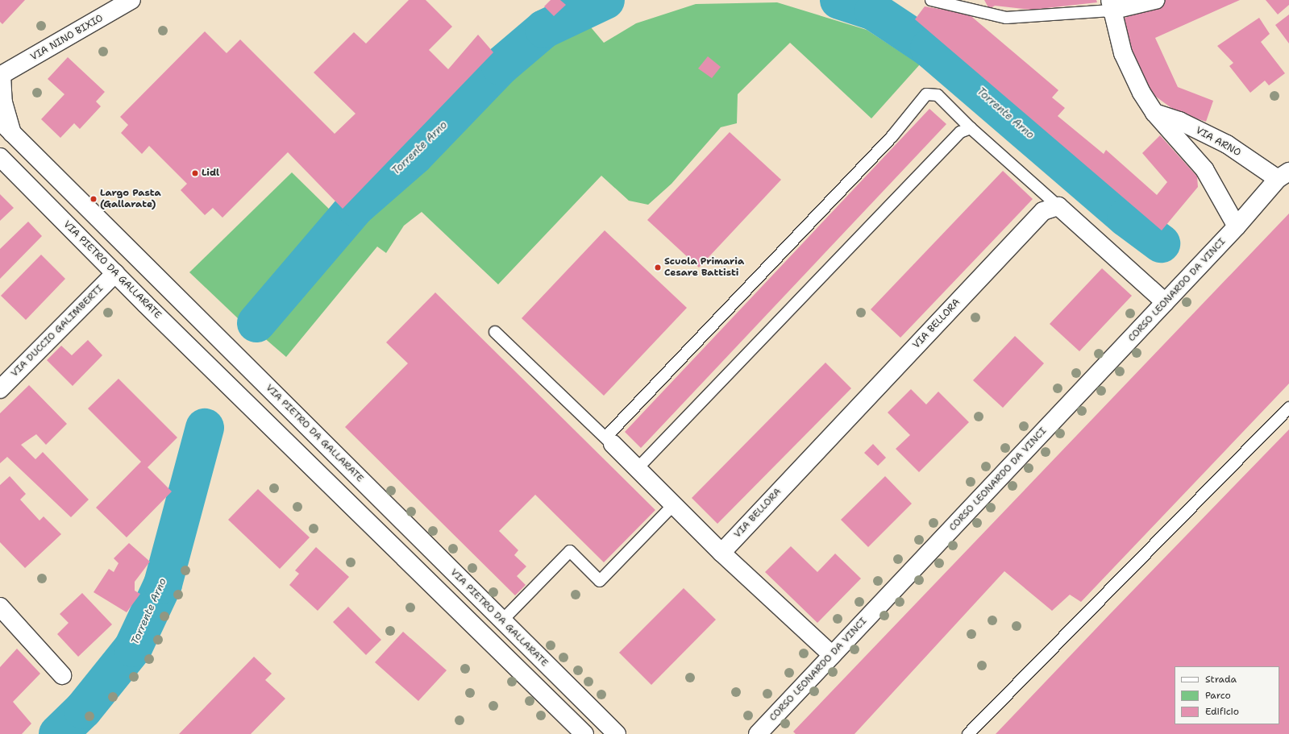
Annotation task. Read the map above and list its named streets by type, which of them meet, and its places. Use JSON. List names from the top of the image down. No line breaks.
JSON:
{"streets":{"street":["VIA NINO BIXIO","VIA ARNO","VIA PIETRO DA GALLARATE","CORSO LEONARDO DA VINCI","VIA BELLORA","VIA DUCCIO GALIMBERTI"]},"crossings":[["VIA NINO BIXIO","VIA PIETRO DA GALLARATE"],["VIA ARNO","CORSO LEONARDO DA VINCI"],["VIA PIETRO DA GALLARATE","VIA DUCCIO GALIMBERTI"]],"water":["Torrente Arno"],"places":["Lidl","Largo Pasta (Gallarate)","Scuola Primaria Cesare Battisti"],"legend":["Strada","Parco","Edificio"]}
